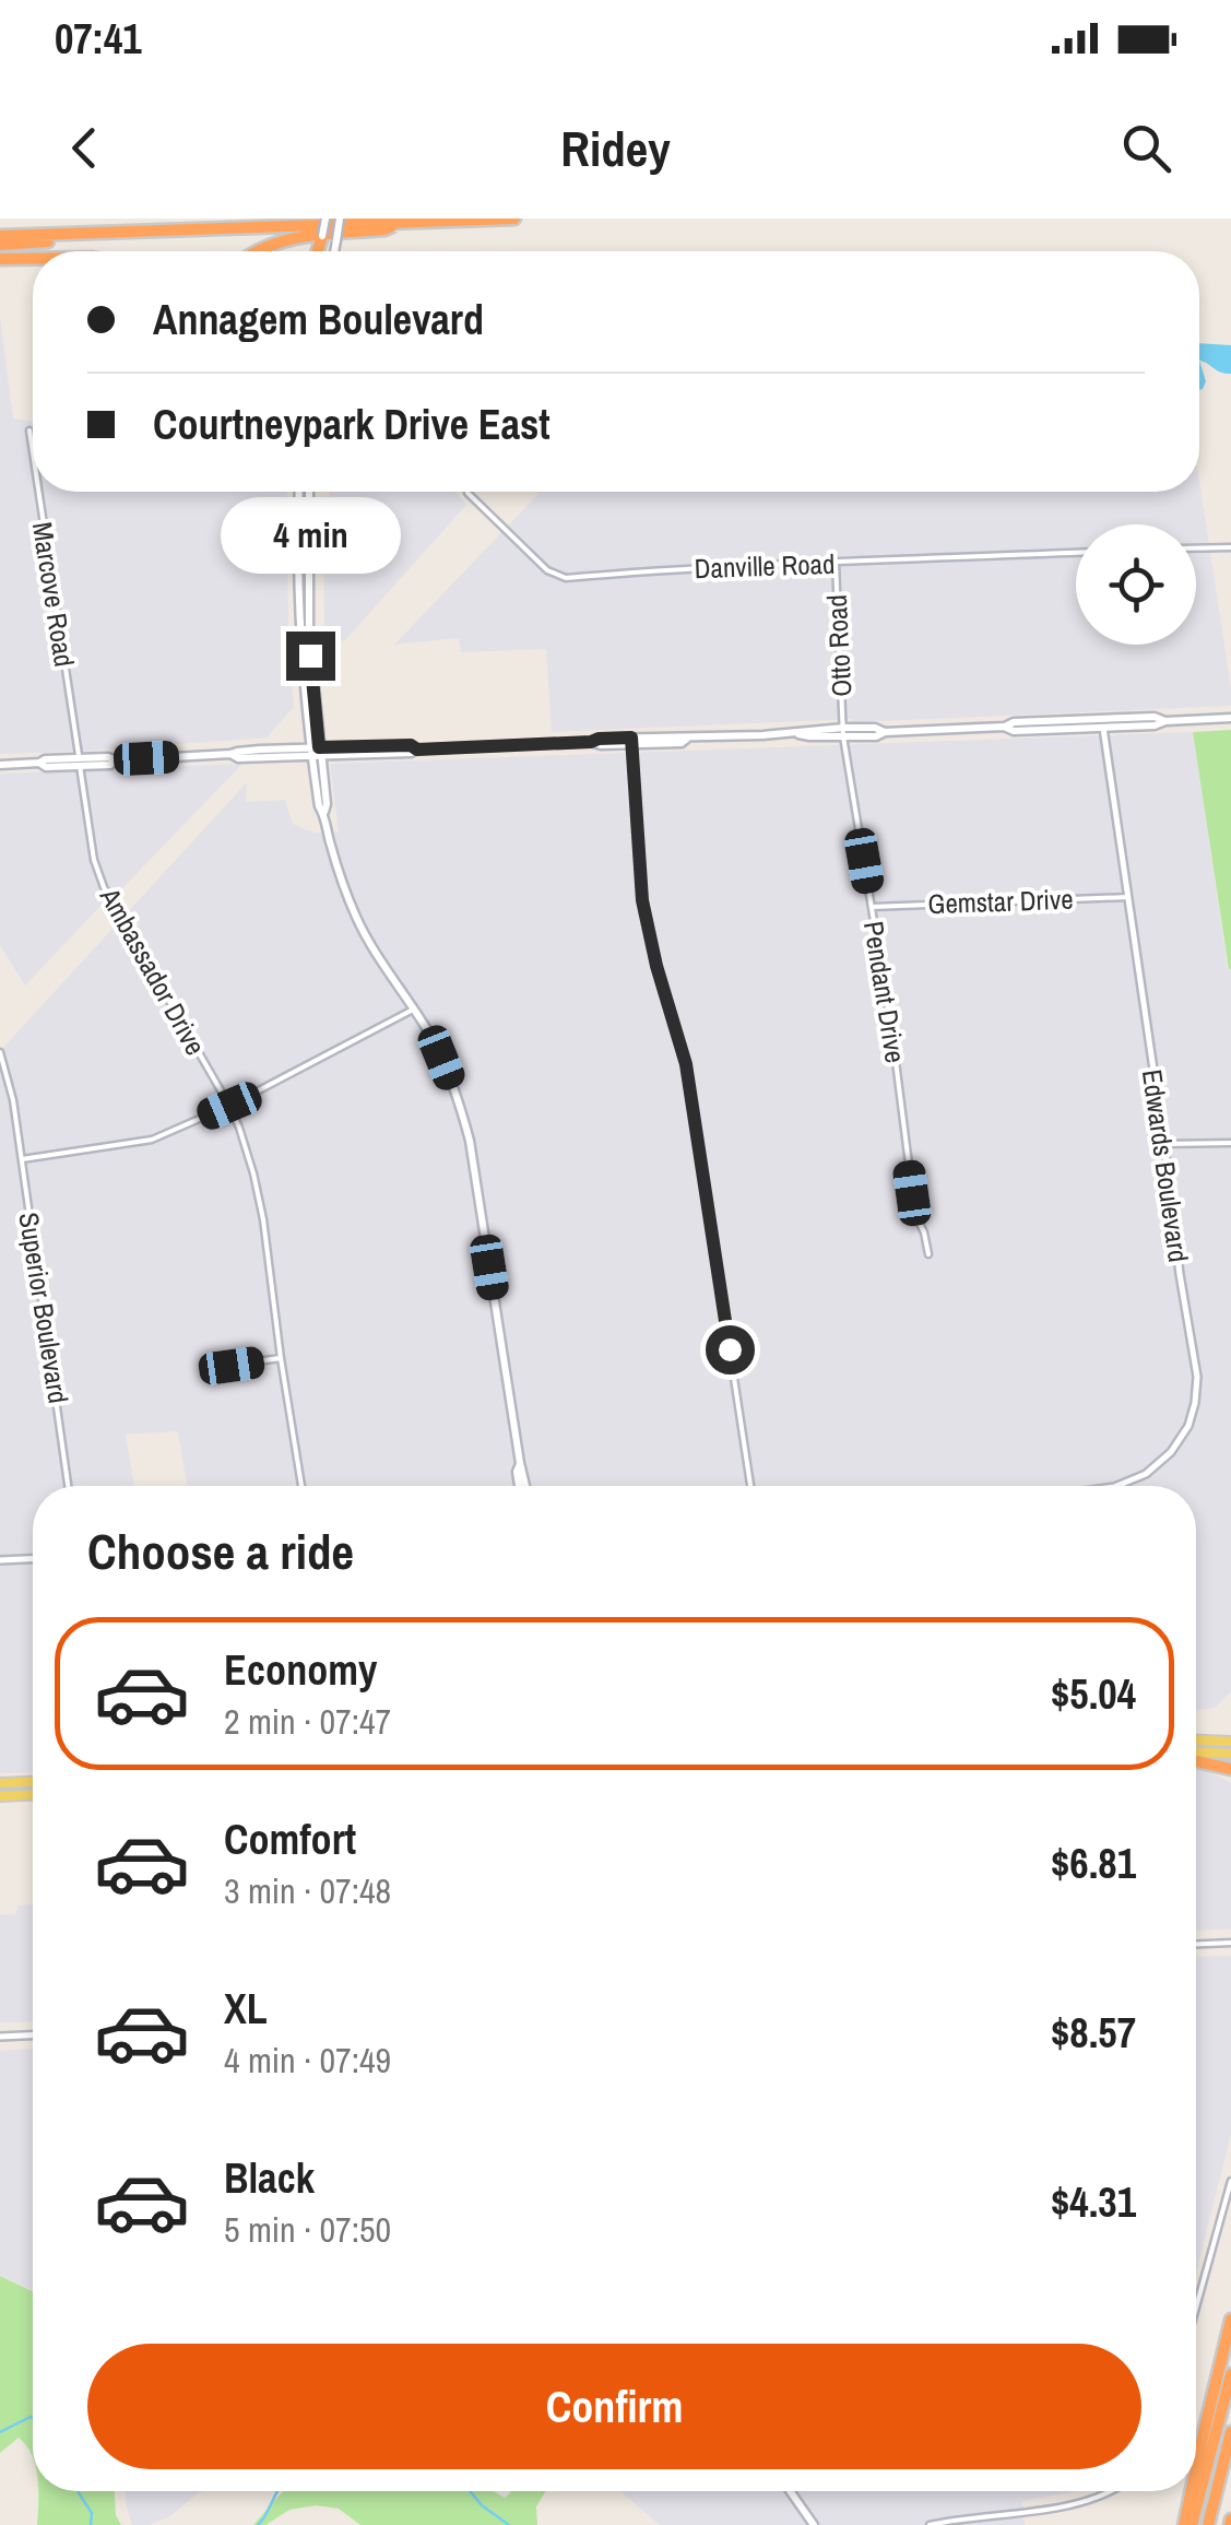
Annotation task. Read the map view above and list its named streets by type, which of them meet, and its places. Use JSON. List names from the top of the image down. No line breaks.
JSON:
{"streets":{"street":["Danville Road","Marcove Road","Otto Road","Gemstar Drive","Ambassador Drive","Pendant Drive","Edwards Boulevard","Superior Boulevard"]},"crossings":[["Danville Road","Otto Road"],["Marcove Road","Ambassador Drive"],["Otto Road","Pendant Drive"],["Gemstar Drive","Pendant Drive"],["Gemstar Drive","Edwards Boulevard"]],"page":{"status":"07:41","header":"Ridey","banner":["Annagem Boulevard","Courtneypark Drive East"],"bubble":"4 min","heading":"Choose a ride","list":[{"name":"Economy","note":"2 min · 07:47","value":"$5.04"},{"name":"Comfort","note":"3 min · 07:48","value":"$6.81"},{"name":"XL","note":"4 min · 07:49","value":"$8.57"},{"name":"Black","note":"5 min · 07:50","value":"$4.31"}],"buttons":"Confirm"}}
